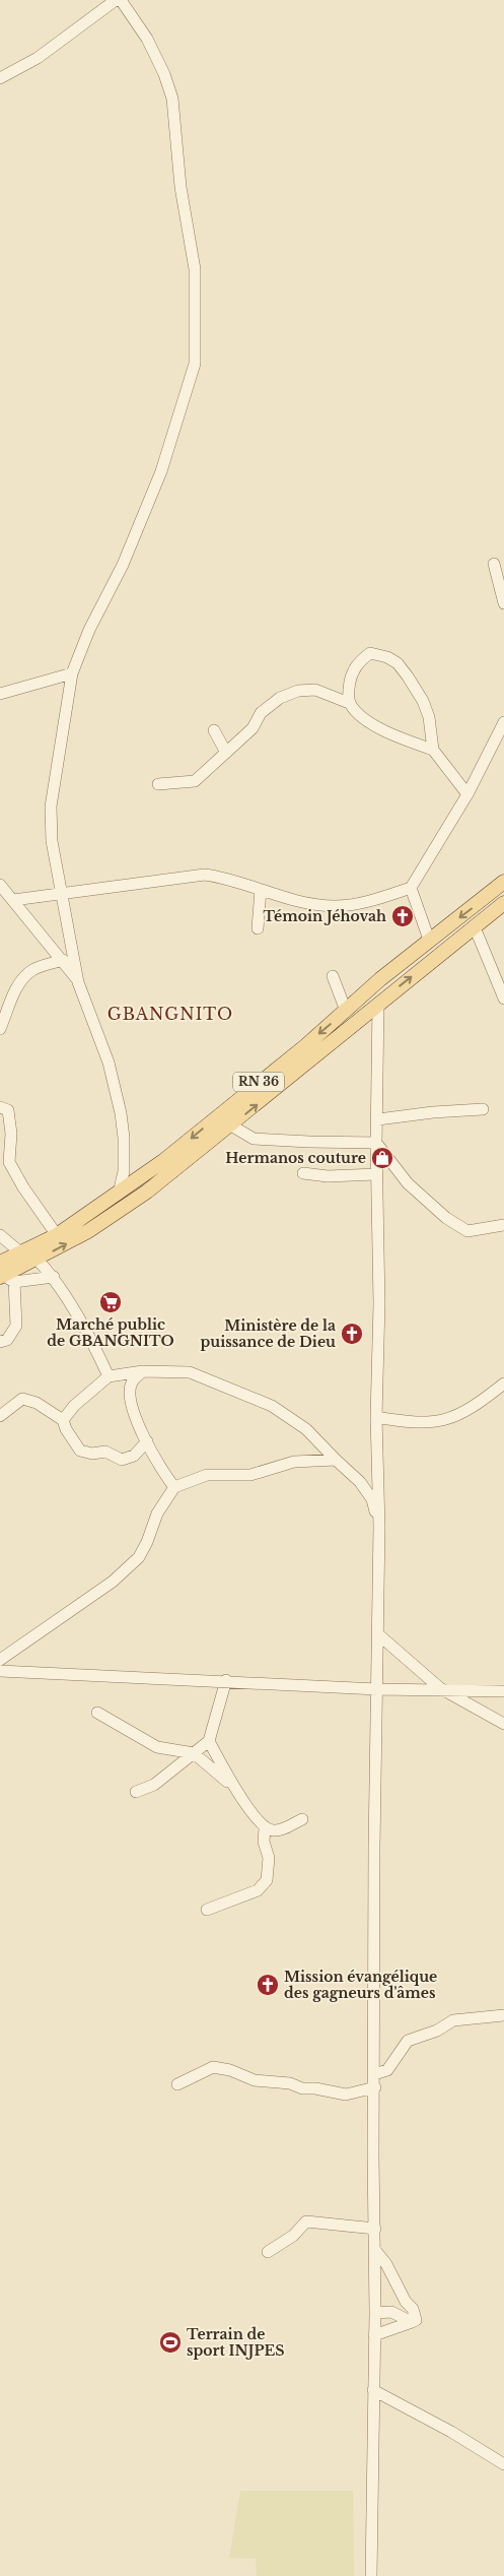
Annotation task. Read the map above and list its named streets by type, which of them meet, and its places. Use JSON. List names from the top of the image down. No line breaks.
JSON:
{"streets":{"main road":["RN 36"]},"districts":["GBANGNITO"],"places":{"church":["Témoin Jéhovah","Ministère de la puissance de Dieu","Mission évangélique des gagneurs d'âmes"],"shop":["Hermanos couture"],"supermarket":["Marché public de GBANGNITO"],"sports":["Terrain de sport INJPES"]}}
